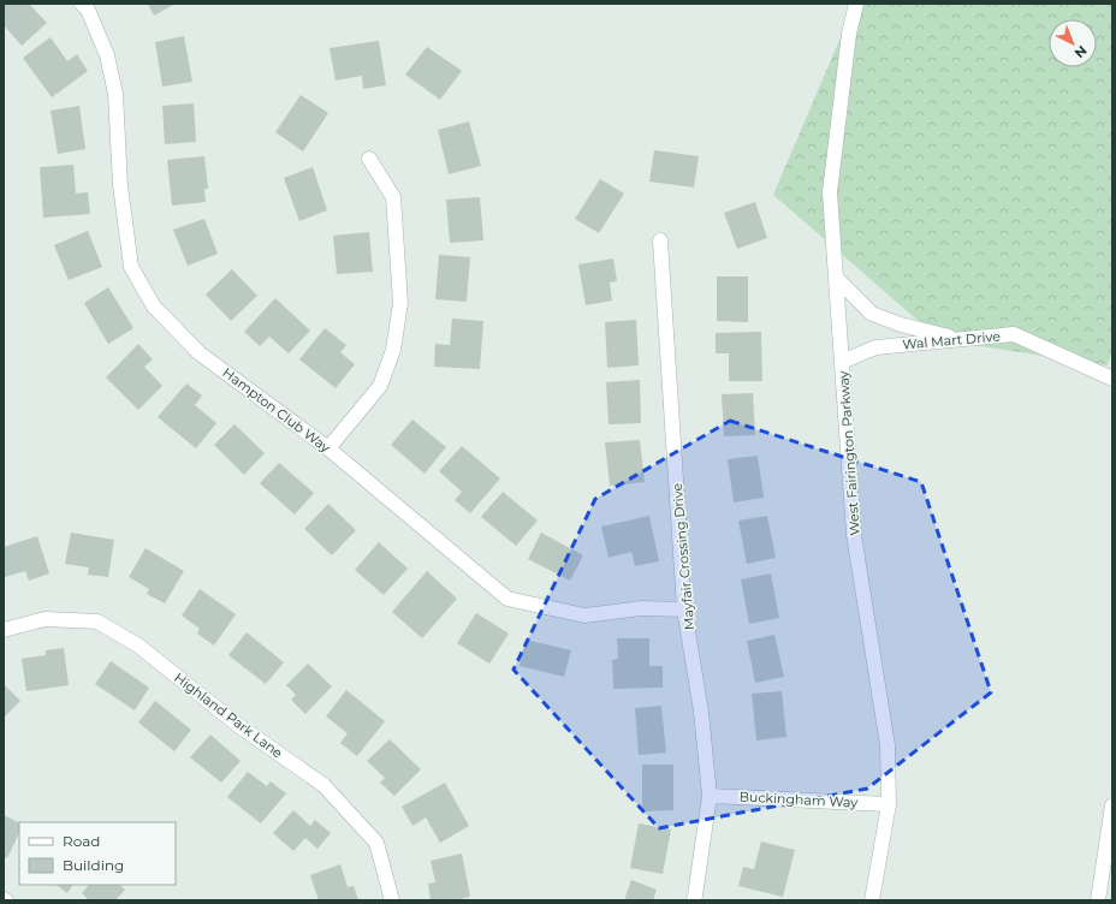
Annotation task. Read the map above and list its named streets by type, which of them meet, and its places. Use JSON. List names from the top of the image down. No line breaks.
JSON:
{"streets":{"street":["Wal Mart Drive","Hampton Club Way","West Fairington Parkway","Mayfair Crossing Drive","Highland Park Lane","Buckingham Way"]},"crossings":[["Wal Mart Drive","West Fairington Parkway"],["Hampton Club Way","Mayfair Crossing Drive"],["West Fairington Parkway","Buckingham Way"],["Mayfair Crossing Drive","Buckingham Way"]],"legend":["Road","Building"],"north":"bottom right"}
